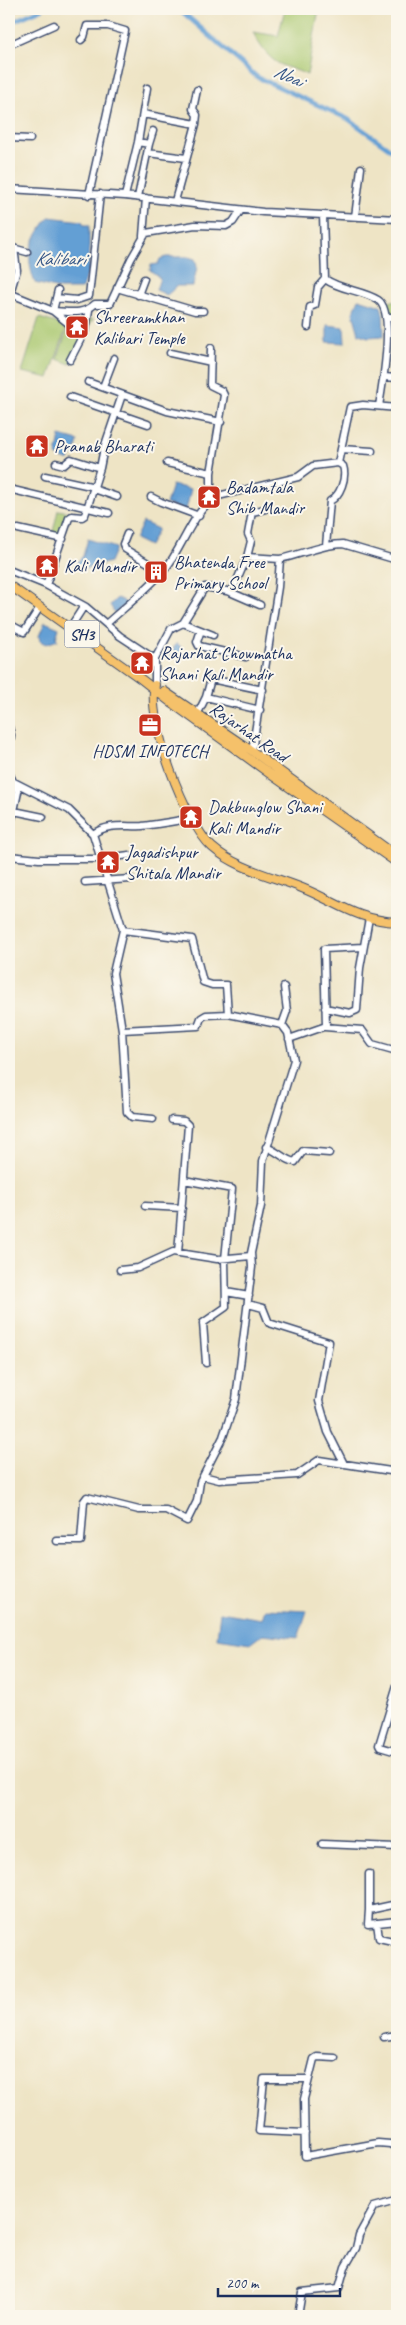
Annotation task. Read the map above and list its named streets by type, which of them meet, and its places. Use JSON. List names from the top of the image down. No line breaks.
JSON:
{"streets":{"main road":["SH3","Rajarhat Road"]},"water":["Noai","Kalibari"],"places":{"temple":["Shreeramkhan Kalibari Temple","Pranab Bharati","Badamtala Shib Mandir","Kali Mandir","Rajarhat Chowmatha Shani Kali Mandir","Dakbunglow Shani Kali Mandir","Jagadishpur Shitala Mandir"],"building":["Bhatenda Free Primary School"],"office":["HDSM INFOTECH"]},"scale_bar":"200 m"}
